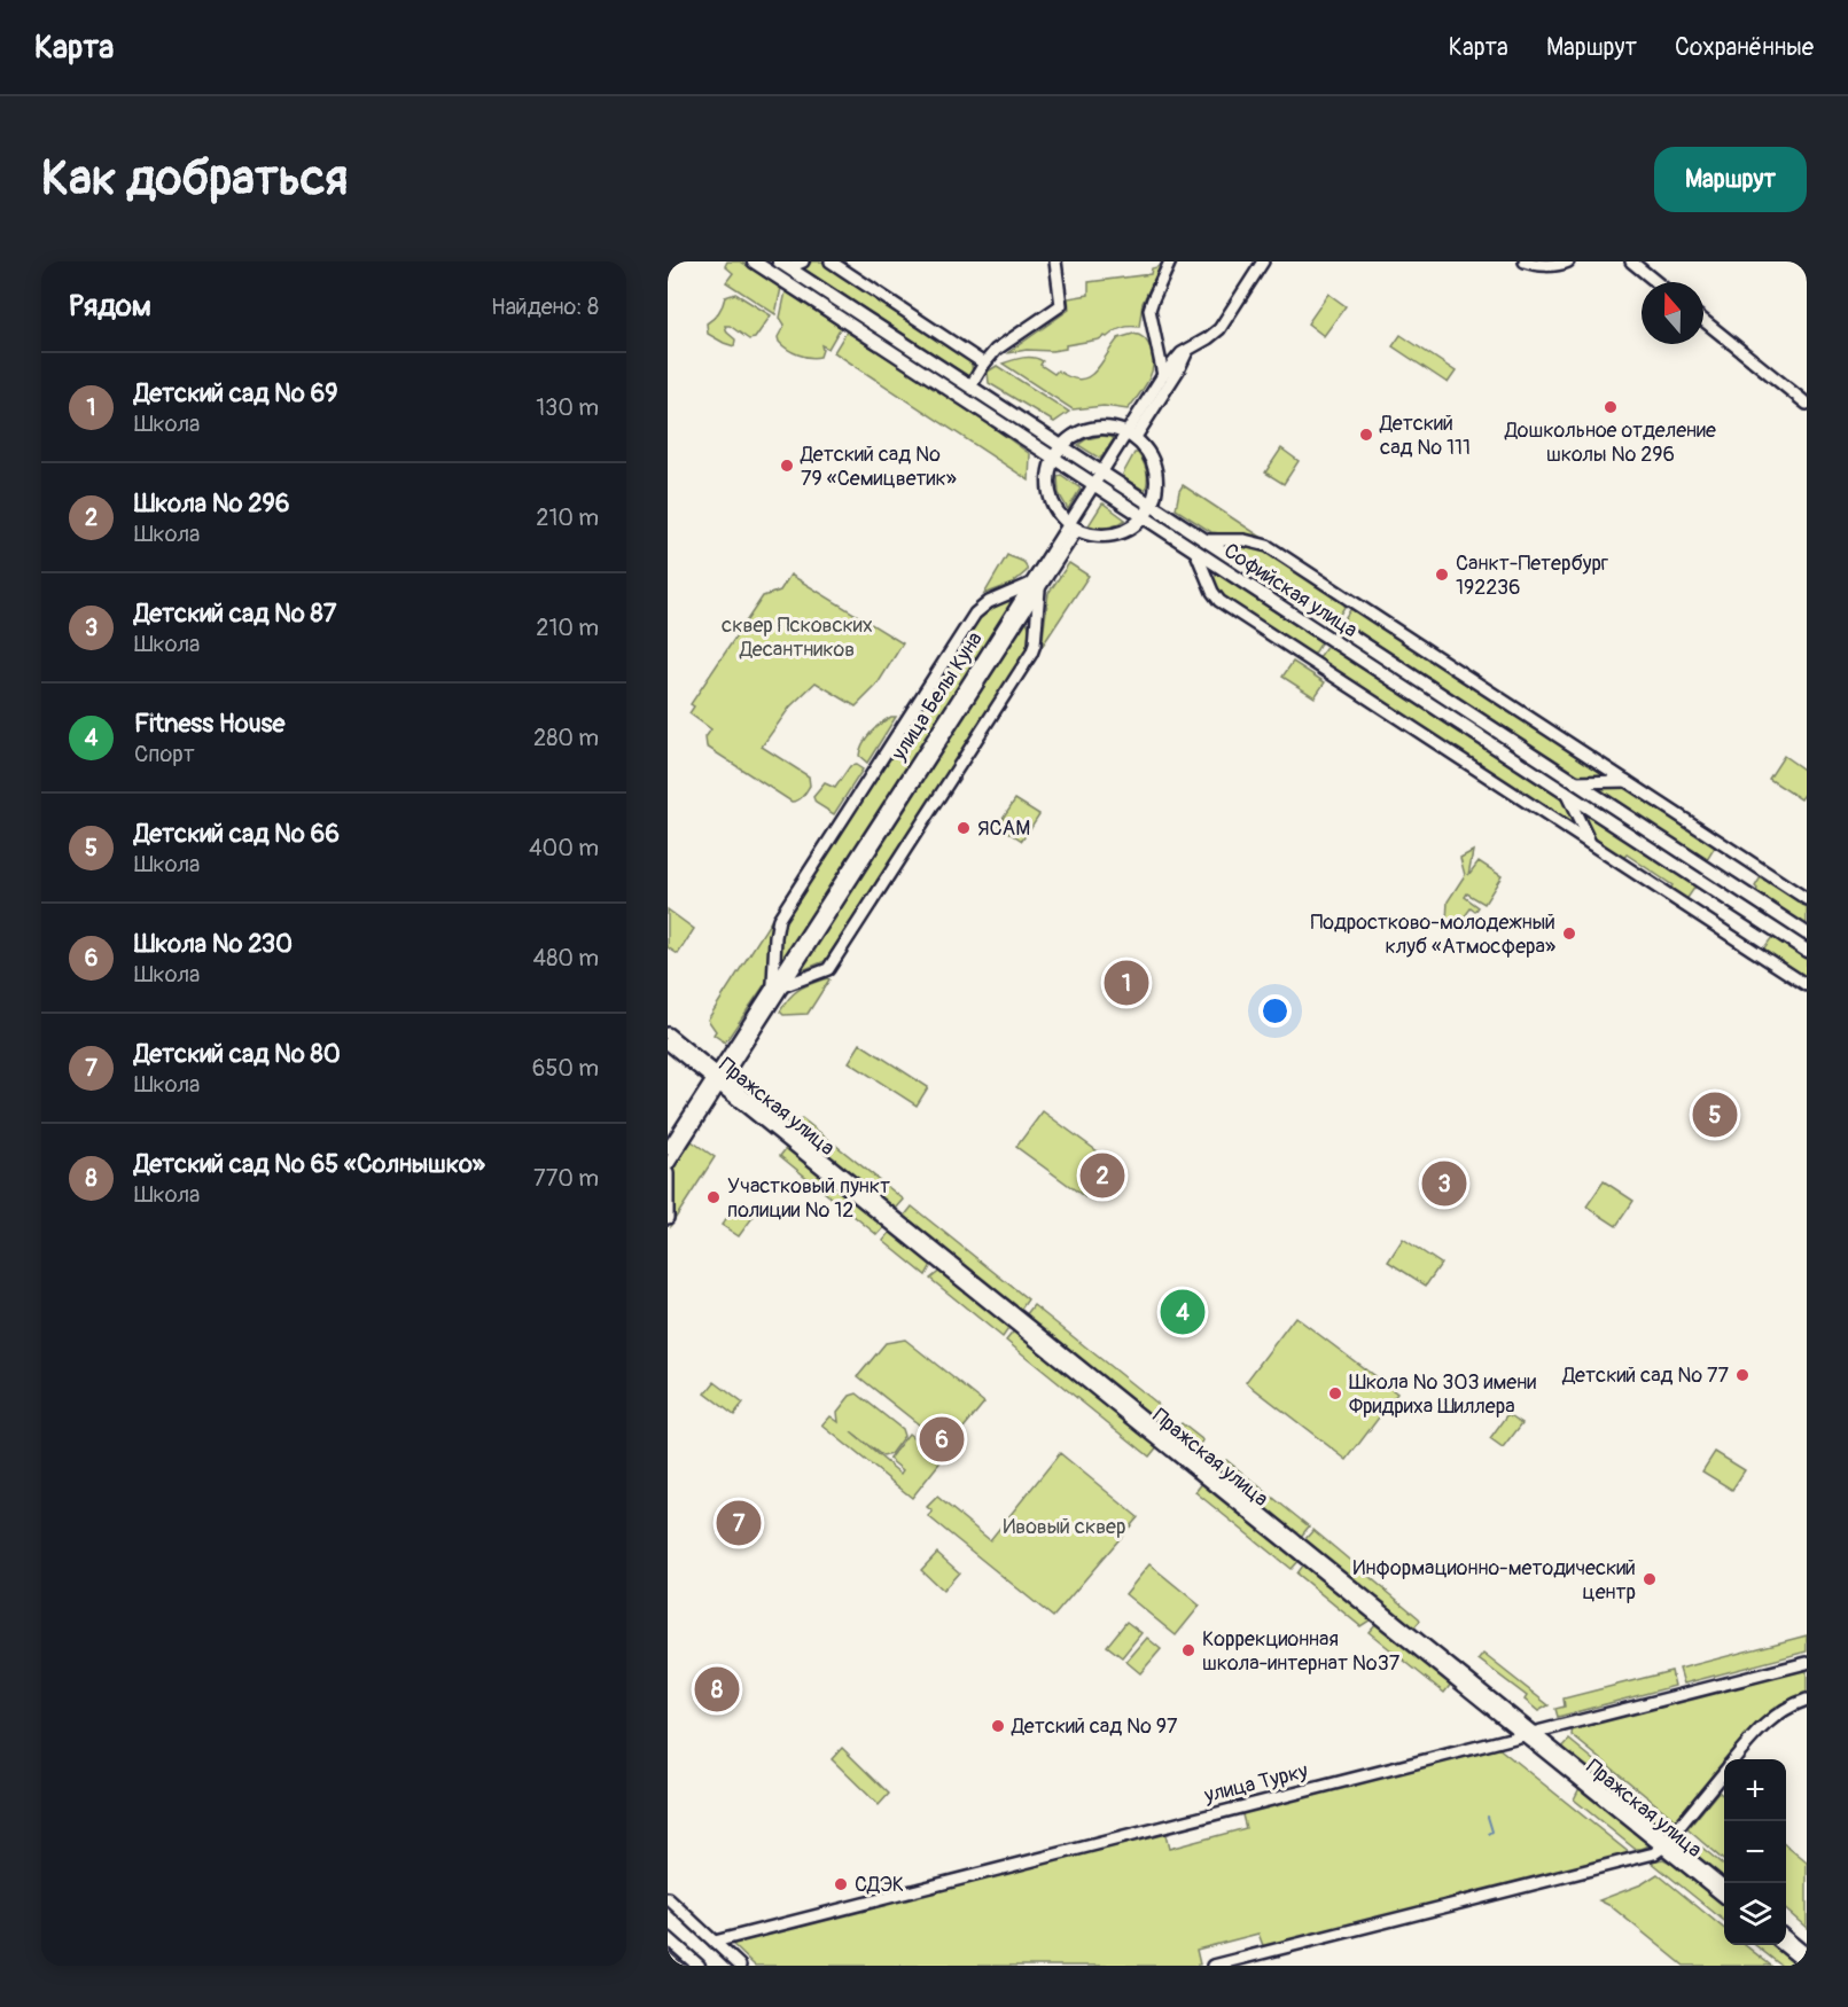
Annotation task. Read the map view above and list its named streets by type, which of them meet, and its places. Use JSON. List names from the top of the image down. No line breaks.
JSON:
{"streets":{"main road":["Софийская улица"],"street":["улица Белы Куна","Пражская улица","улица Турку"]},"crossings":[["Софийская улица","улица Белы Куна"],["улица Белы Куна","Пражская улица"],["Пражская улица","улица Турку"]],"parks":["сквер Псковских Десантников","Ивовый сквер"],"places":["Дошкольное отделение школы № 296","Детский сад № 111","Детский сад № 79 «Семицветик»","Санкт-Петербург 192236","ЯСАМ","Подростково-молодежный клуб «Атмосфера»","Участковый пункт полиции № 12","Детский сад № 77","Школа № 303 имени Фридриха Шиллера","Информационно-методический центр","Коррекционная школа-интернат №37","Детский сад № 97","СДЭК"],"north":"top","page":{"header":"Карта","nav":["Карта","Маршрут","Сохранённые"],"buttons":"Маршрут","title":"Как добраться","heading":["Рядом","Найдено: 8"],"list":[{"mark":"1","name":"Детский сад № 69","note":"Школа","value":"130 m"},{"mark":"2","name":"Школа № 296","note":"Школа","value":"210 m"},{"mark":"3","name":"Детский сад № 87","note":"Школа","value":"210 m"},{"mark":"4","name":"Fitness House","note":"Спорт","value":"280 m"},{"mark":"5","name":"Детский сад № 66","note":"Школа","value":"400 m"},{"mark":"6","name":"Школа № 230","note":"Школа","value":"480 m"},{"mark":"7","name":"Детский сад № 80","note":"Школа","value":"650 m"},{"mark":"8","name":"Детский сад № 65 «Солнышко»","note":"Школа","value":"770 m"}],"pins":["1","5","2","3","4","6","7","8"],"map_buttons":["+","−"]}}
